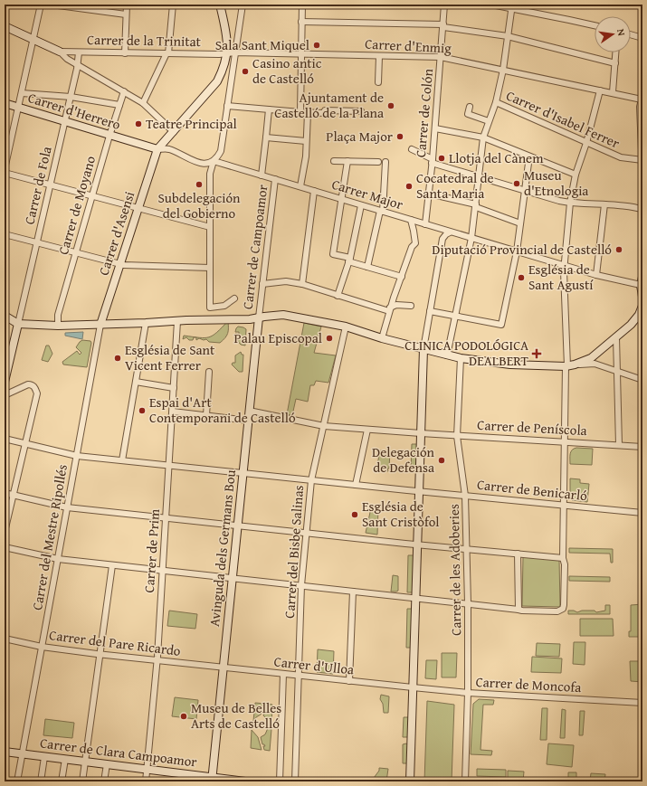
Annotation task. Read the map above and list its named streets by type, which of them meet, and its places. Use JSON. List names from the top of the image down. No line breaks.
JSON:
{"streets":{"street":["Carrer de la Trinitat","Carrer d'Enmig","Carrer d'Herrero","Carrer de Colón","Carrer d'Isabel Ferrer","Carrer de Fola","Carrer Major","Carrer de Moyano","Carrer d'Asensi","Carrer de Campoamor","Carrer de Peníscola","Carrer de Benicarló","Carrer del Mestre Ripollés","Avinguda dels Germans Bou","Carrer de Prim","Carrer del Bisbe Salinas","Carrer de les Adoberies","Carrer del Pare Ricardo","Carrer d'Ulloa","Carrer de Moncofa","Carrer de Clara Campoamor"]},"crossings":[["Carrer de la Trinitat","Carrer d'Enmig"],["Carrer de la Trinitat","Carrer de Fola"],["Carrer de la Trinitat","Carrer de Moyano"],["Carrer d'Enmig","Carrer de Colón"],["Carrer d'Herrero","Carrer de Fola"],["Carrer d'Herrero","Carrer de Moyano"],["Carrer d'Herrero","Carrer d'Asensi"],["Carrer de Colón","Carrer Major"],["Carrer Major","Carrer de Campoamor"],["Carrer d'Asensi","Carrer del Mestre Ripollés"],["Carrer de Campoamor","Avinguda dels Germans Bou"],["Carrer de Peníscola","Avinguda dels Germans Bou"],["Carrer de Peníscola","Carrer del Bisbe Salinas"],["Carrer de Peníscola","Carrer de les Adoberies"],["Carrer de Benicarló","Carrer del Mestre Ripollés"],["Carrer de Benicarló","Avinguda dels Germans Bou"],["Carrer de Benicarló","Carrer de Prim"],["Carrer de Benicarló","Carrer del Bisbe Salinas"],["Carrer de Benicarló","Carrer de les Adoberies"],["Carrer del Mestre Ripollés","Carrer del Pare Ricardo"],["Carrer del Mestre Ripollés","Carrer de Clara Campoamor"],["Avinguda dels Germans Bou","Carrer del Pare Ricardo"],["Avinguda dels Germans Bou","Carrer d'Ulloa"],["Avinguda dels Germans Bou","Carrer de Clara Campoamor"],["Carrer de Prim","Carrer del Pare Ricardo"],["Carrer de Prim","Carrer de Clara Campoamor"],["Carrer del Bisbe Salinas","Carrer d'Ulloa"],["Carrer de les Adoberies","Carrer de Moncofa"],["Carrer del Pare Ricardo","Carrer d'Ulloa"],["Carrer d'Ulloa","Carrer de Moncofa"]],"places":{"other":["Sala Sant Miquel","Casino antic de Castelló","Ajuntament de Castelló de la Plana","Teatre Principal","Plaça Major","Llotja del Cànem","Museu d'Etnologia","Subdelegación del Gobierno","Cocatedral de Santa Maria","Diputació Provincial de Castelló","Església de Sant Agustí","Palau Episcopal","Església de Sant Vicent Ferrer","Espai d'Art Contemporani de Castelló","Delegación de Defensa","Església de Sant Cristòfol","Museu de Belles Arts de Castelló"],"health":["CLINICA PODOLÓGICA DEALBERT"]},"north":"right"}
